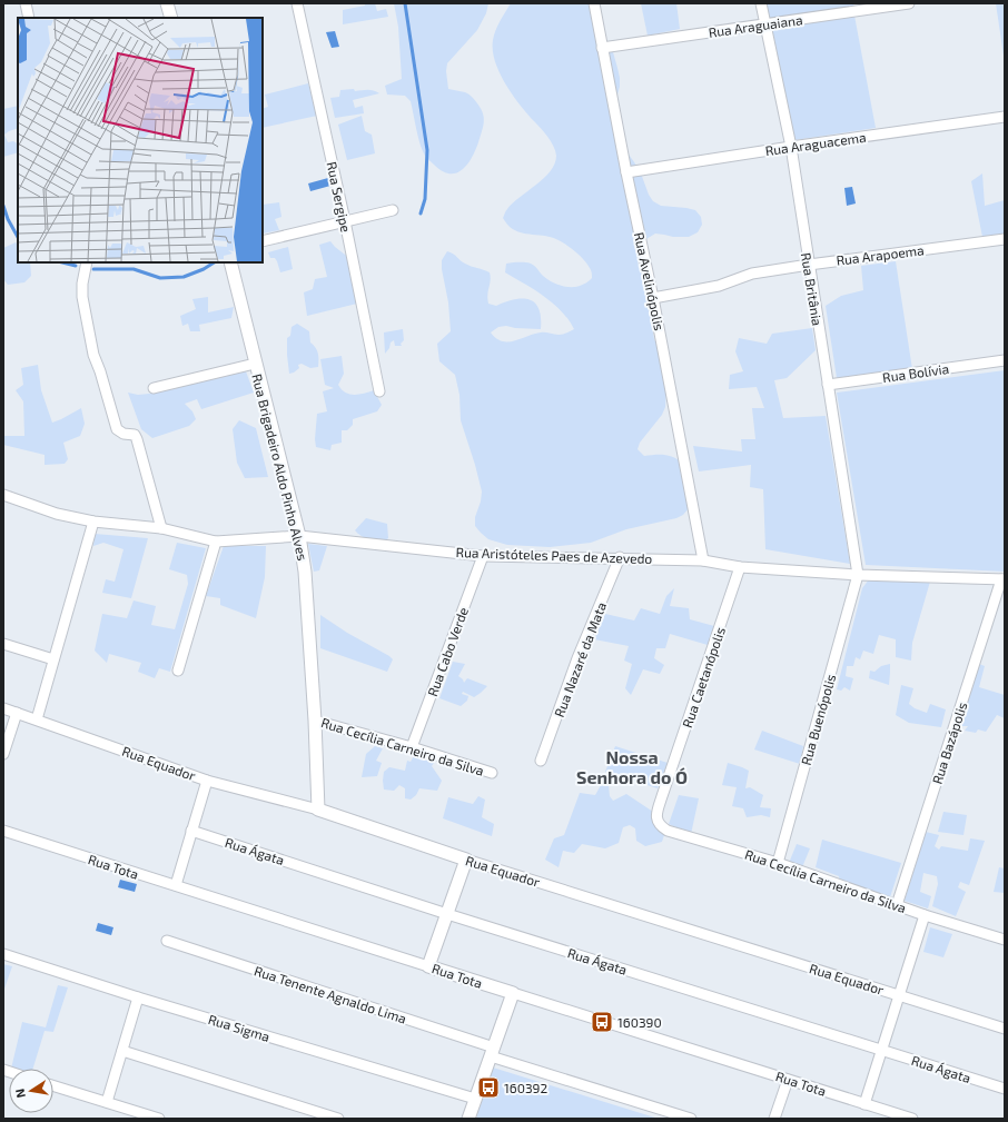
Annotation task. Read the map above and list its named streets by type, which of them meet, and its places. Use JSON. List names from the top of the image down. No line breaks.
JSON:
{"streets":{"street":["Rua Araguaiana","Rua Araguacema","Rua Sergipe","Rua Arapoema","Rua Avelinópolis","Rua Britânia","Rua Bolívia","Rua Brigadeiro Aldo Pinho Alves","Rua Aristóteles Paes de Azevedo","Rua Cabo Verde","Rua Nazaré da Mata","Rua Caetanópolis","Rua Buenópolis","Rua Bazápolis","Rua Cecília Carneiro da Silva","Rua Equador","Rua Ágata","Rua Tota","Rua Tenente Agnaldo Lima","Rua Sigma"]},"crossings":[["Rua Araguaiana","Rua Avelinópolis"],["Rua Araguaiana","Rua Britânia"],["Rua Araguacema","Rua Avelinópolis"],["Rua Araguacema","Rua Britânia"],["Rua Arapoema","Rua Avelinópolis"],["Rua Arapoema","Rua Britânia"],["Rua Avelinópolis","Rua Aristóteles Paes de Azevedo"],["Rua Britânia","Rua Bolívia"],["Rua Britânia","Rua Aristóteles Paes de Azevedo"],["Rua Britânia","Rua Buenópolis"],["Rua Brigadeiro Aldo Pinho Alves","Rua Aristóteles Paes de Azevedo"],["Rua Brigadeiro Aldo Pinho Alves","Rua Cecília Carneiro da Silva"],["Rua Brigadeiro Aldo Pinho Alves","Rua Equador"],["Rua Aristóteles Paes de Azevedo","Rua Cabo Verde"],["Rua Aristóteles Paes de Azevedo","Rua Nazaré da Mata"],["Rua Aristóteles Paes de Azevedo","Rua Caetanópolis"],["Rua Aristóteles Paes de Azevedo","Rua Buenópolis"],["Rua Aristóteles Paes de Azevedo","Rua Bazápolis"],["Rua Cabo Verde","Rua Cecília Carneiro da Silva"],["Rua Caetanópolis","Rua Cecília Carneiro da Silva"],["Rua Buenópolis","Rua Cecília Carneiro da Silva"],["Rua Bazápolis","Rua Cecília Carneiro da Silva"]],"districts":["Nossa Senhora do Ó"],"places":{"bus stop":["160390","160392"]},"north":"left"}
